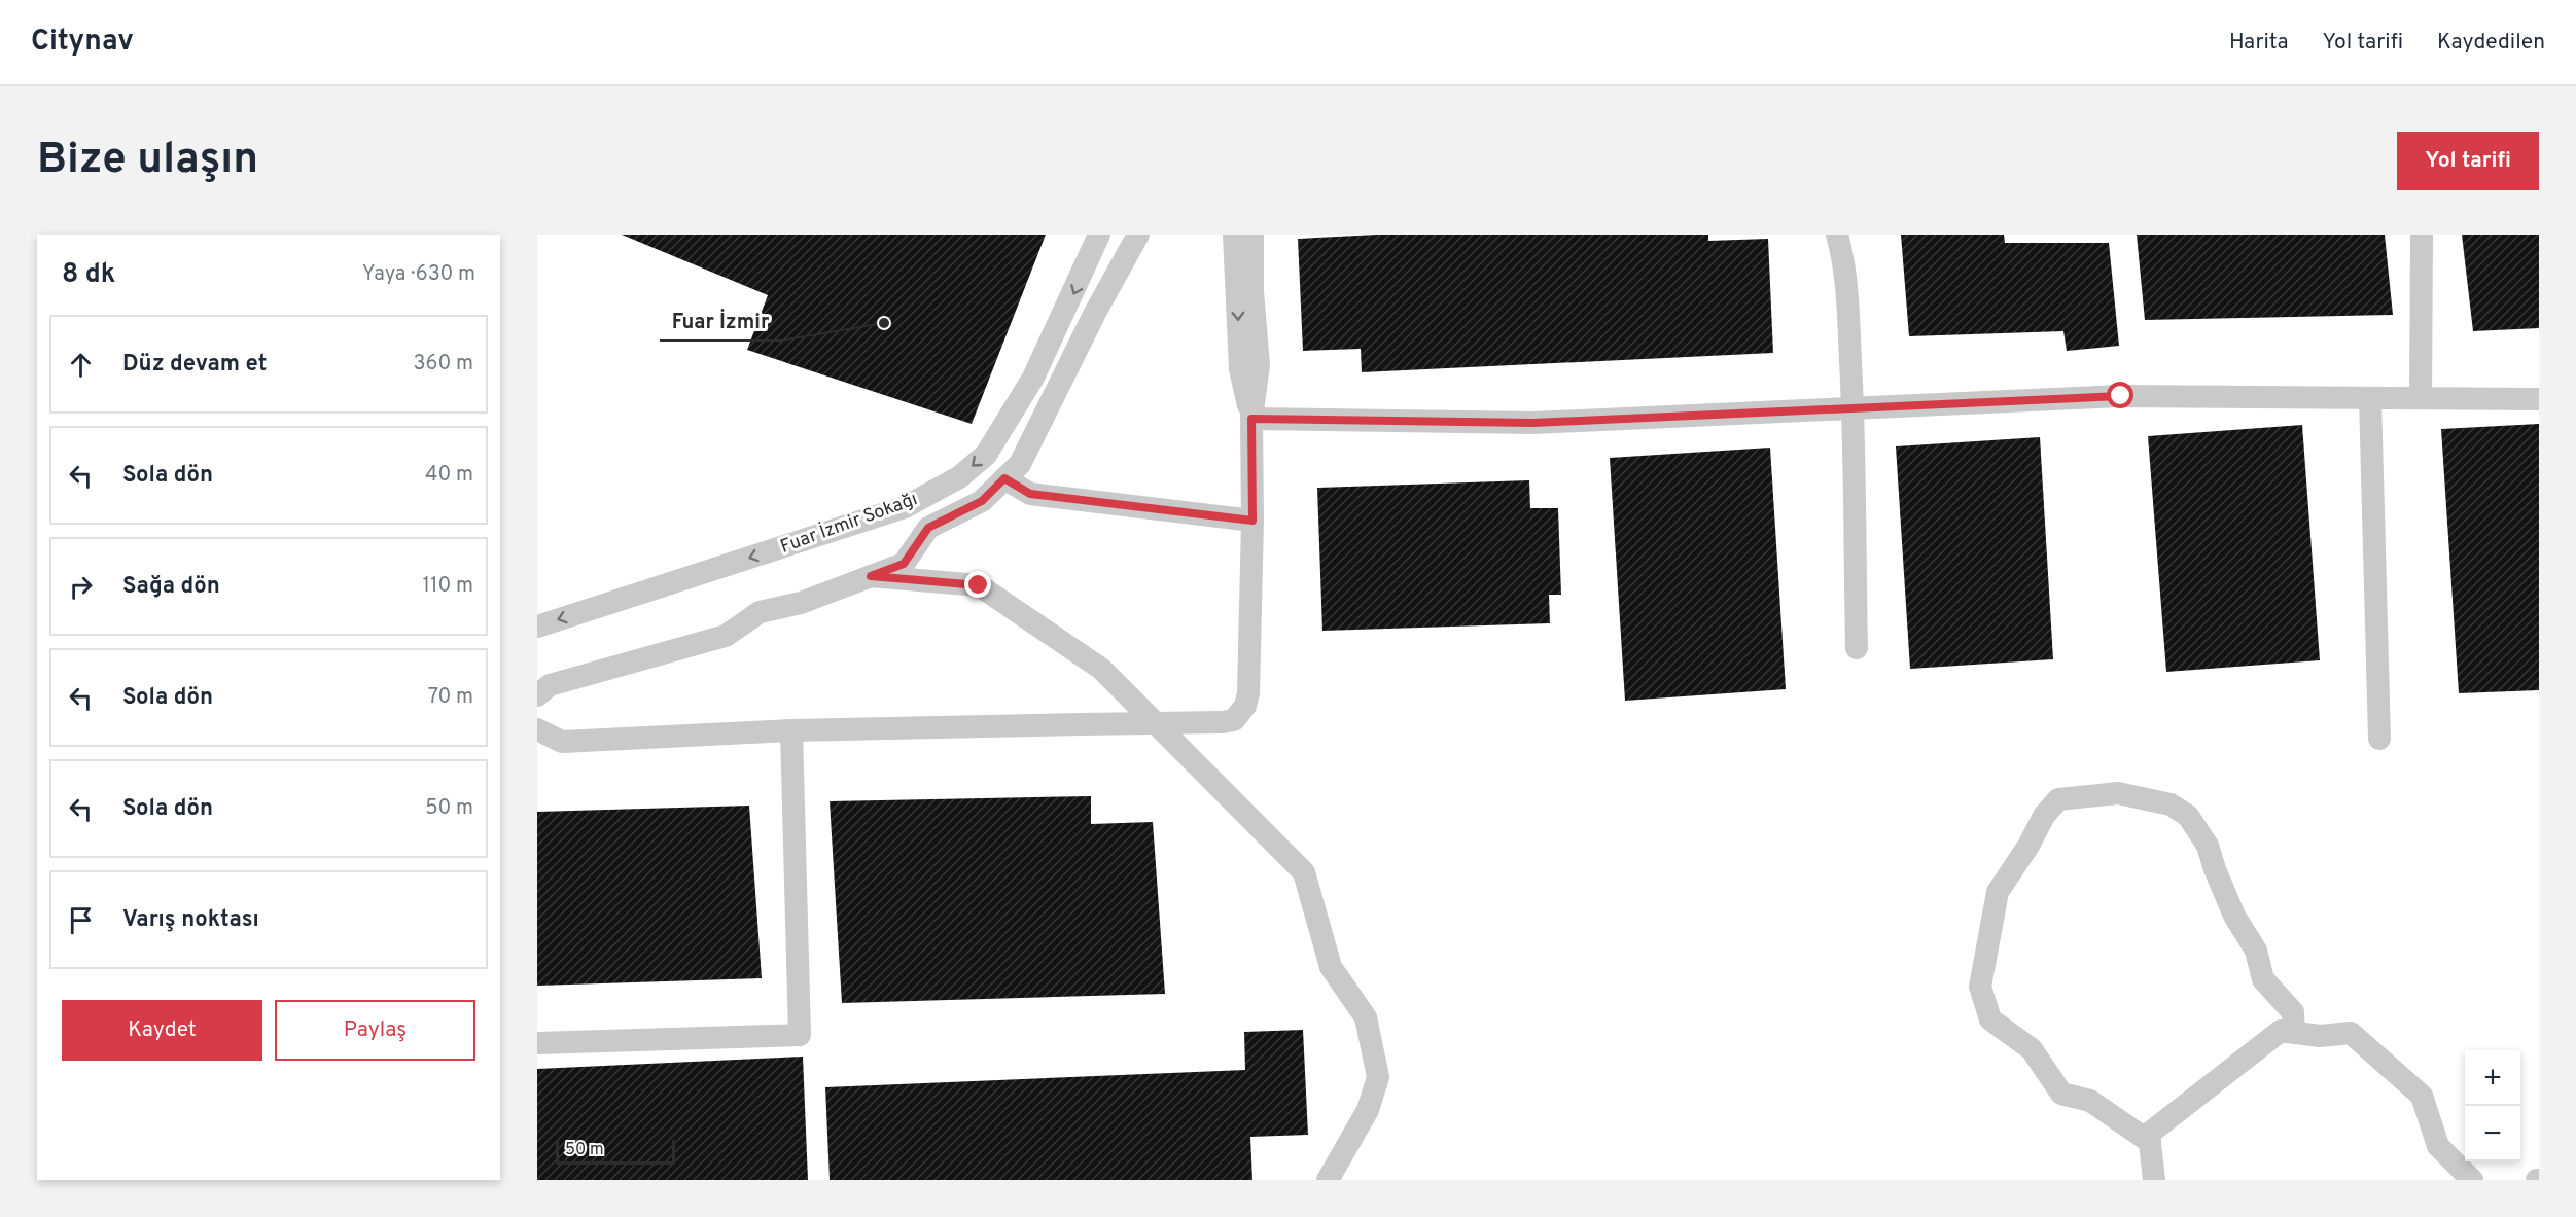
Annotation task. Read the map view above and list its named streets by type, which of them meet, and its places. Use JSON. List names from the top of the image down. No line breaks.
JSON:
{"streets":{"street":["Fuar İzmir Sokağı"]},"places":["Fuar İzmir"],"scale_bar":"50 m","page":{"header":"Citynav","nav":["Harita","Yol tarifi","Kaydedilen"],"buttons":["Yol tarifi",["Kaydet","Paylaş"]],"title":"Bize ulaşın","heading":["8 dk","Yaya · 630 m"],"list":[["Düz devam et","360 m"],["Sola dön","40 m"],["Sağa dön","110 m"],["Sola dön","70 m"],["Sola dön","50 m"],"Varış noktası"],"map_buttons":["+","−"],"scale":"50 m"}}
